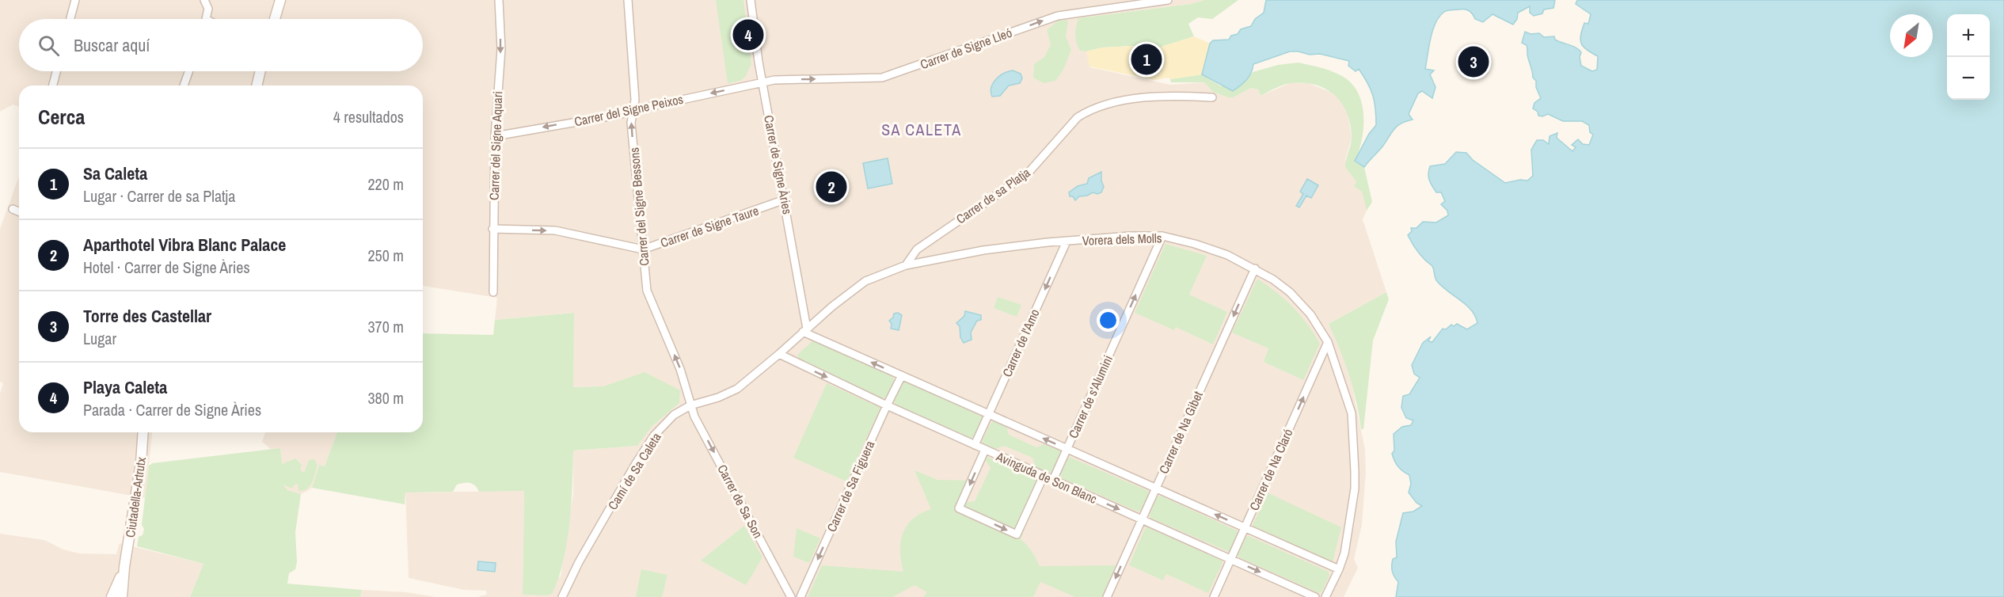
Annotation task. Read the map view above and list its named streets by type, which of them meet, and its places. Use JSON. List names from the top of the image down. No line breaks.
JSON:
{"streets":{"main road":["Ciutadella-Artrutx"],"street":["Carrer de Signe Lleó","Carrer del Signe Peixos","Carrer del Signe Aquari","Carrer de Signe Àries","Carrer de sa Platja","Carrer del Signe Bessons","Carrer de Signe Taure","Vorera dels Molls","Carrer de l'Amo","Carrer de s'Alumini","Carrer de Na Gibet","Carrer de Na Claró","Camí de Sa Caleta","Avinguda de Son Blanc","Carrer de Sa Figuera","Carrer de Sa Son"]},"crossings":[["Carrer de Signe Lleó","Carrer del Signe Peixos"],["Carrer de Signe Lleó","Carrer de Signe Àries"],["Carrer del Signe Peixos","Carrer del Signe Aquari"],["Carrer del Signe Peixos","Carrer de Signe Àries"],["Carrer del Signe Peixos","Carrer del Signe Bessons"],["Carrer del Signe Aquari","Carrer de Signe Taure"],["Carrer de Signe Àries","Carrer de Signe Taure"],["Carrer de Signe Àries","Vorera dels Molls"],["Carrer de Signe Àries","Camí de Sa Caleta"],["Carrer de sa Platja","Vorera dels Molls"],["Carrer del Signe Bessons","Carrer de Signe Taure"],["Carrer del Signe Bessons","Camí de Sa Caleta"],["Carrer del Signe Bessons","Carrer de Sa Son"],["Vorera dels Molls","Carrer de l'Amo"],["Vorera dels Molls","Carrer de s'Alumini"],["Vorera dels Molls","Carrer de Na Gibet"],["Vorera dels Molls","Carrer de Na Claró"],["Vorera dels Molls","Camí de Sa Caleta"],["Carrer de l'Amo","Avinguda de Son Blanc"],["Carrer de s'Alumini","Avinguda de Son Blanc"],["Carrer de Na Gibet","Avinguda de Son Blanc"],["Carrer de Na Claró","Avinguda de Son Blanc"],["Camí de Sa Caleta","Avinguda de Son Blanc"],["Camí de Sa Caleta","Carrer de Sa Son"],["Avinguda de Son Blanc","Carrer de Sa Figuera"]],"one_way":["Carrer de Signe Lleó","Carrer del Signe Peixos","Carrer del Signe Aquari","Carrer del Signe Bessons","Carrer de Signe Taure","Carrer de l'Amo","Carrer de s'Alumini","Carrer de Na Gibet","Carrer de Na Claró","Carrer de Sa Figuera","Carrer de Sa Son"],"districts":["SA CALETA"],"north":"bottom left","page":{"map_buttons":["+","−"],"pins":["4","1","3","2"],"search":"Buscar aquí","heading":["Cerca","4 resultados"],"list":[{"mark":"1","name":"Sa Caleta","note":"Lugar · Carrer de sa Platja","value":"220 m"},{"mark":"2","name":"Aparthotel Vibra Blanc Palace","note":"Hotel · Carrer de Signe Àries","value":"250 m"},{"mark":"3","name":"Torre des Castellar","note":"Lugar","value":"370 m"},{"mark":"4","name":"Playa Caleta","note":"Parada · Carrer de Signe Àries","value":"380 m"}]}}
